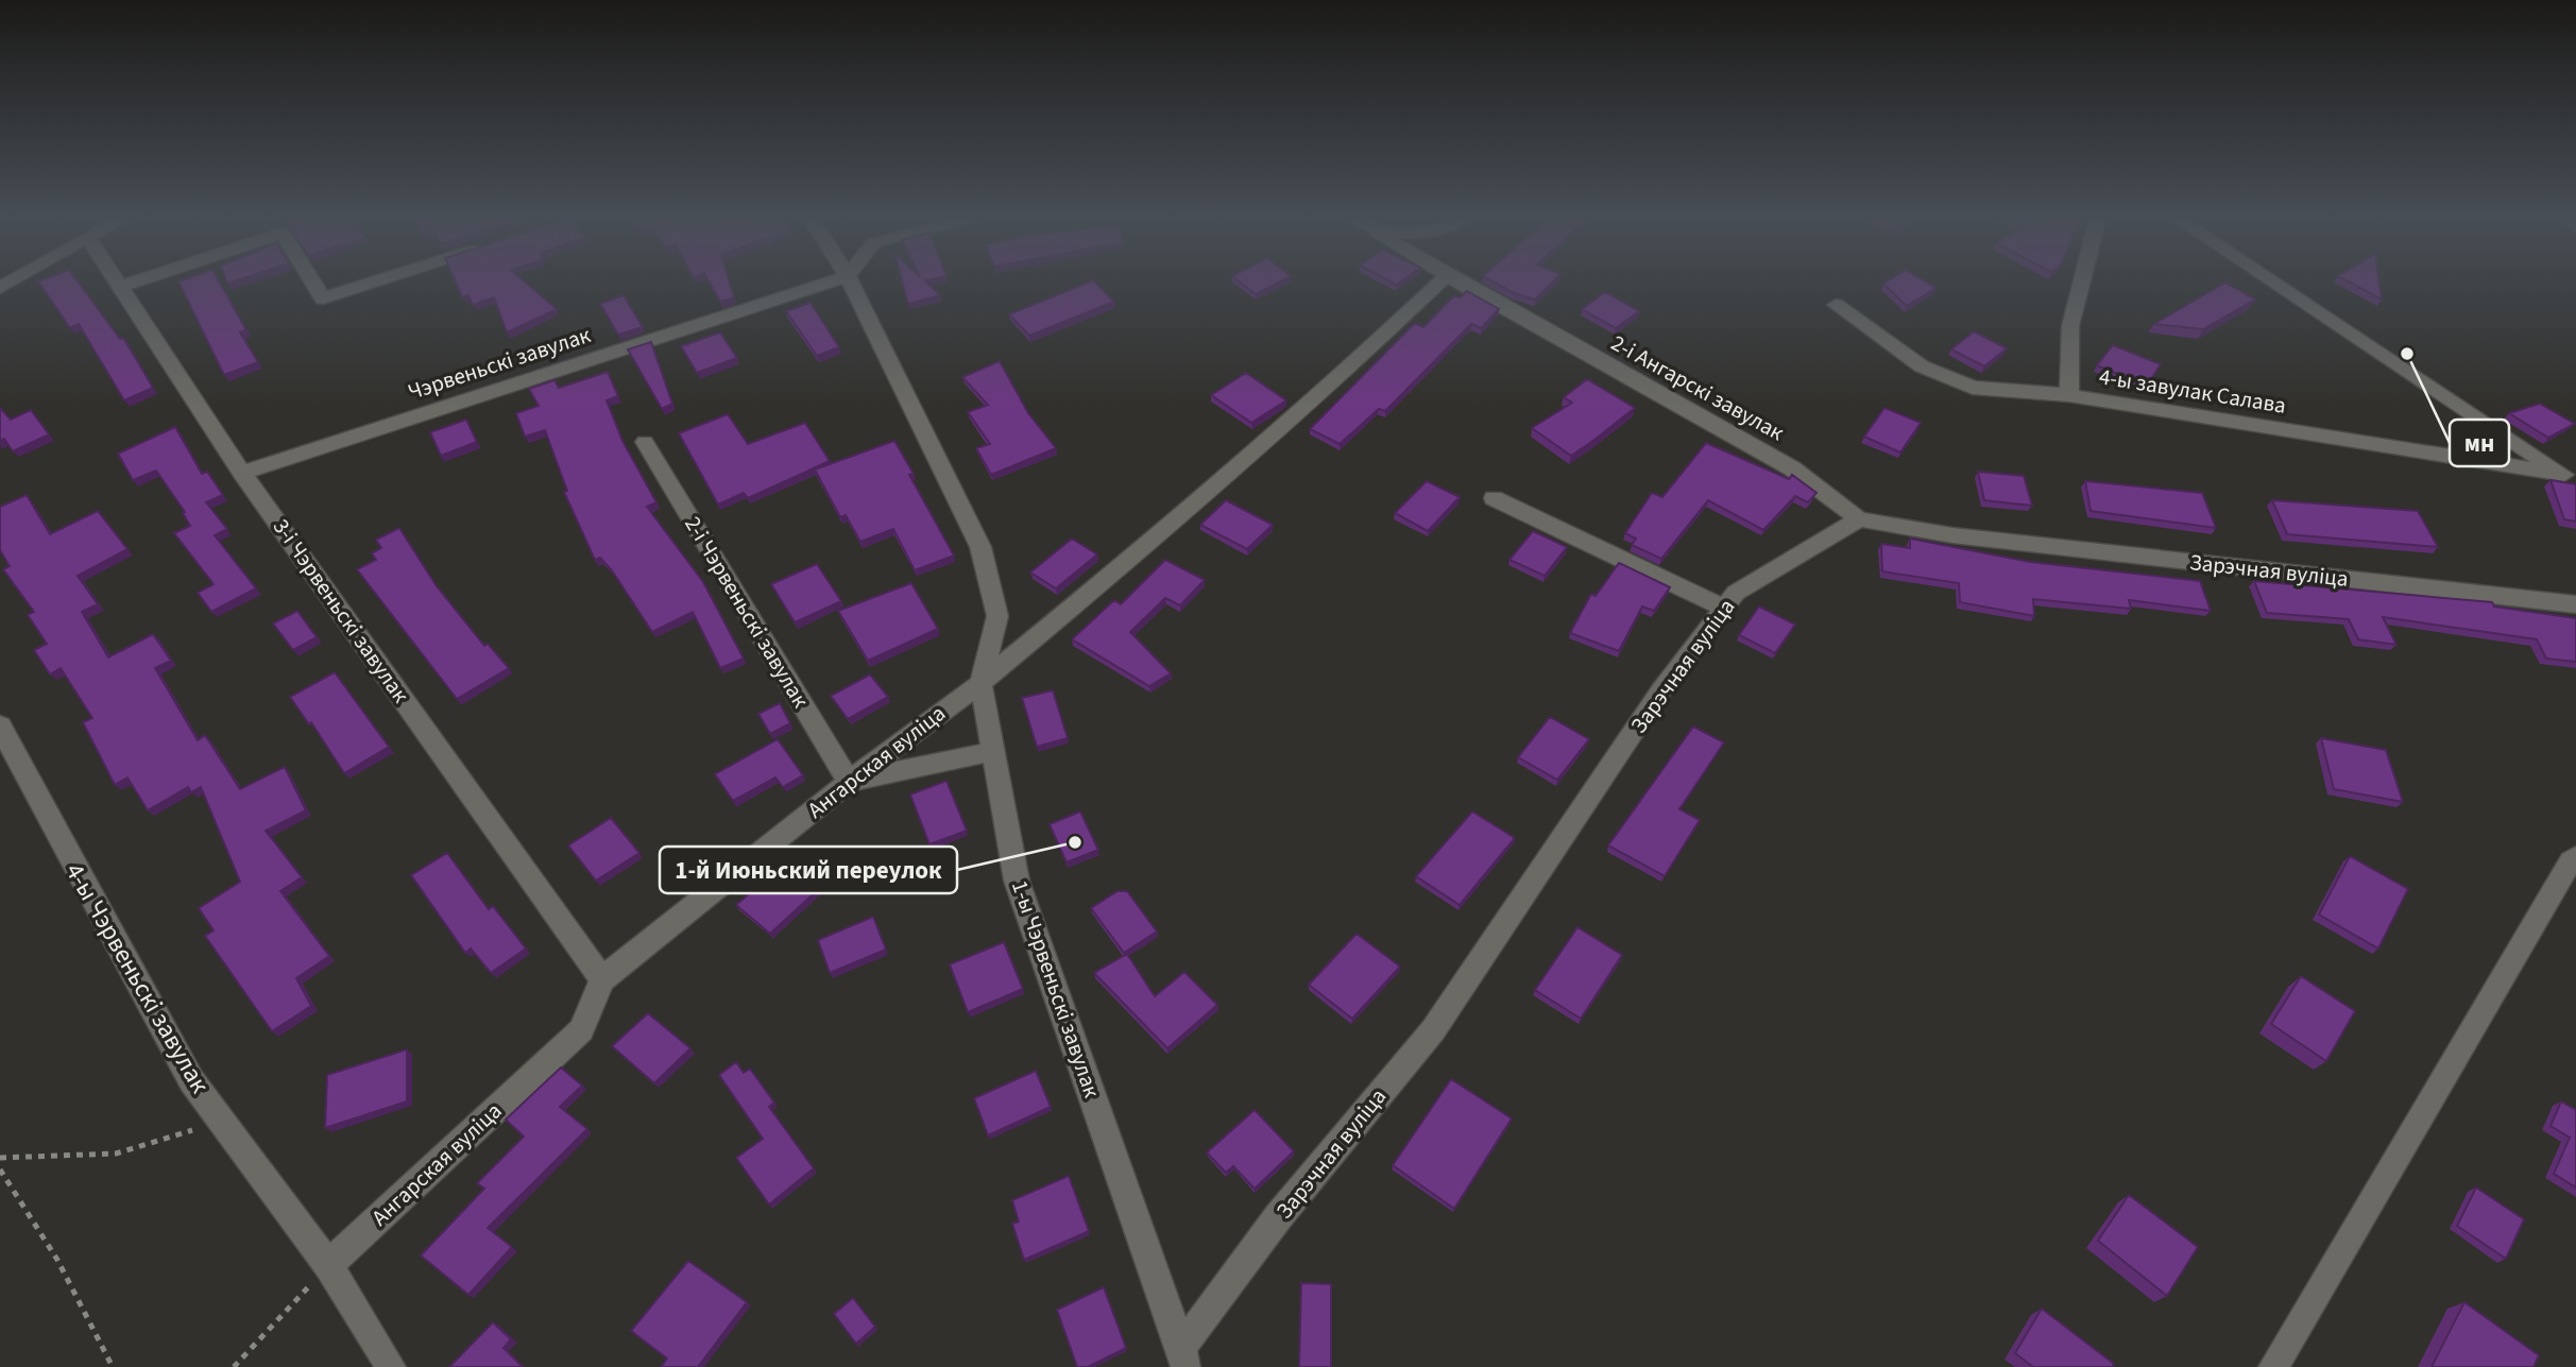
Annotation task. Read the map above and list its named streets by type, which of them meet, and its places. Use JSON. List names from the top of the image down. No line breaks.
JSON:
{"streets":{"street":["Чэрвеньскі завулак","2-і Ангарскі завулак","4-ы завулак Салава","Зарэчная вуліца","3-і Чэрвеньскі завулак","2-і Чэрвеньскі завулак","Ангарская вуліца","4-ы Чэрвеньскі завулак","1-ы Чэрвеньскі завулак"]},"crossings":[["Чэрвеньскі завулак","3-і Чэрвеньскі завулак"],["2-і Ангарскі завулак","Зарэчная вуліца"],["Зарэчная вуліца","1-ы Чэрвеньскі завулак"],["3-і Чэрвеньскі завулак","Ангарская вуліца"],["2-і Чэрвеньскі завулак","Ангарская вуліца"],["Ангарская вуліца","4-ы Чэрвеньскі завулак"],["Ангарская вуліца","1-ы Чэрвеньскі завулак"]],"places":["мн","1-й Июньский переулок"]}
